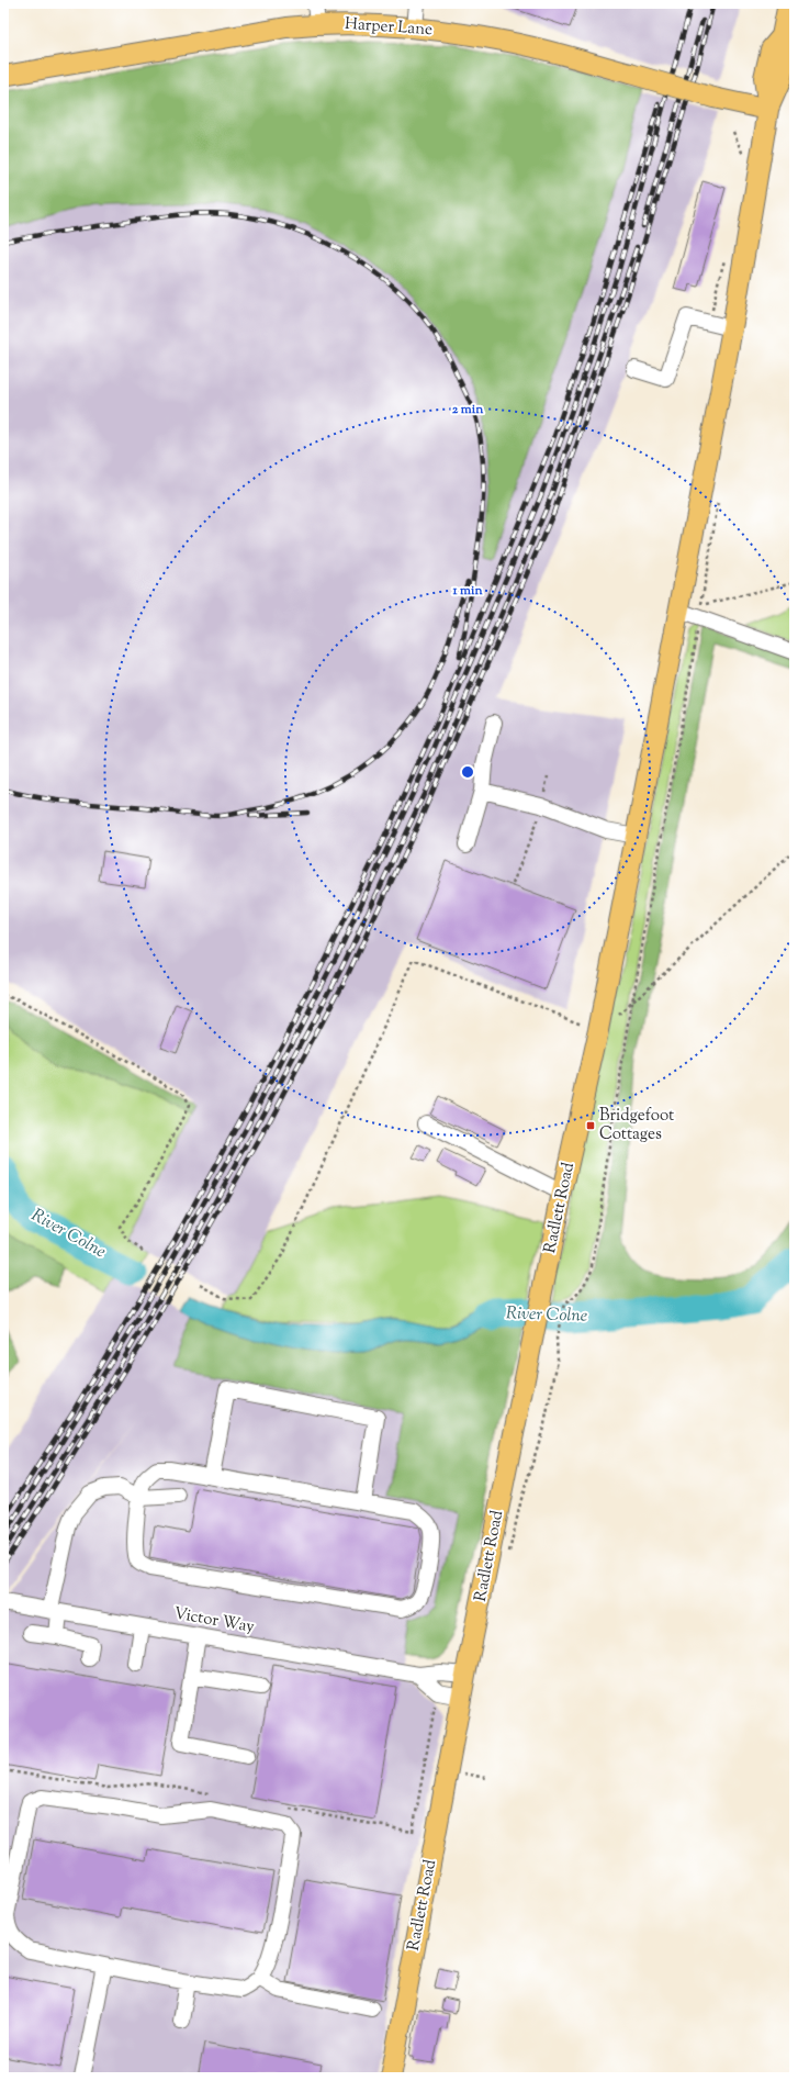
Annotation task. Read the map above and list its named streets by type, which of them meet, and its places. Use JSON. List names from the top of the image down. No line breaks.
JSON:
{"streets":{"main road":["Harper Lane","Radlett Road"],"street":["Victor Way"]},"crossings":[["Harper Lane","Radlett Road"],["Radlett Road","Victor Way"]],"water":["River Colne"],"places":{"transit":["Bridgefoot Cottages"]},"rings":["2 min","1 min"]}
